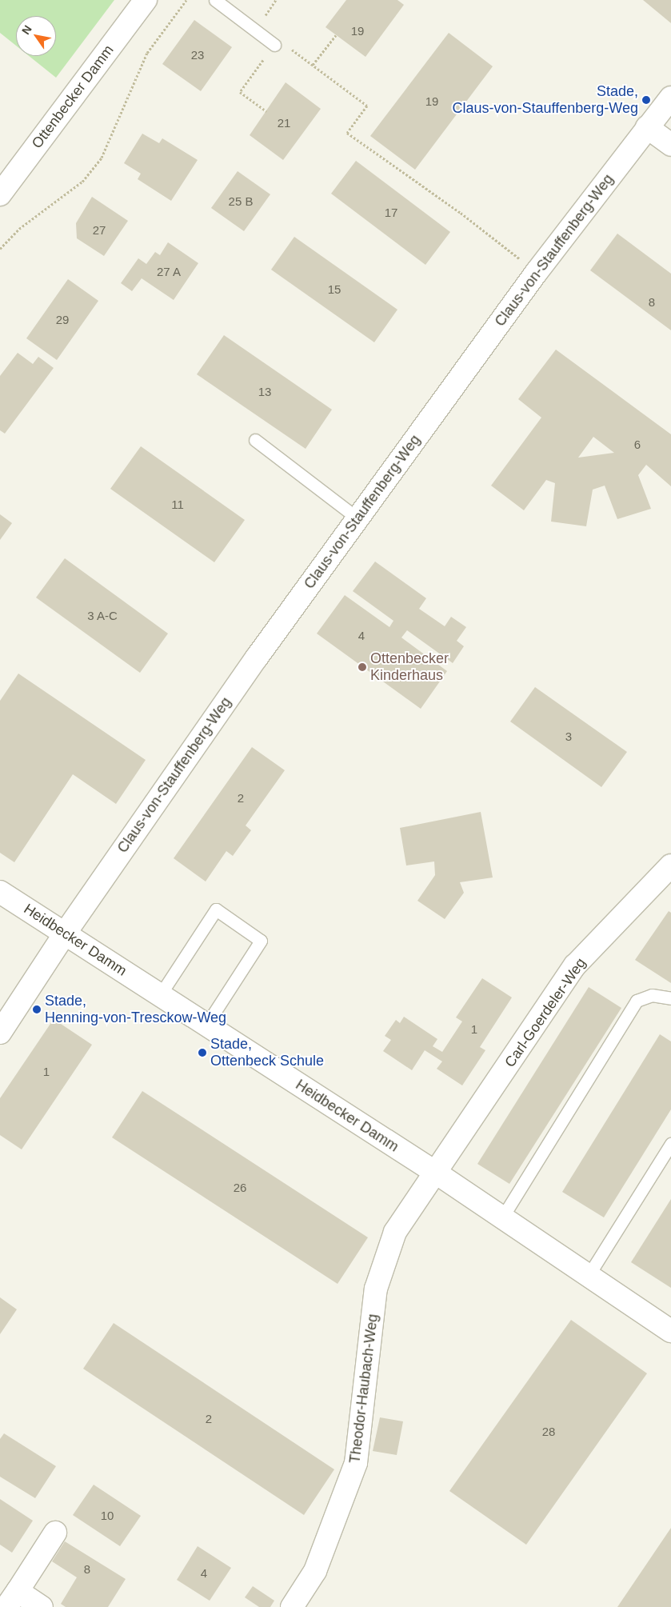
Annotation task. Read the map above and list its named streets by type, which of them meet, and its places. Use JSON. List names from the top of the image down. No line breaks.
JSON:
{"streets":{"street":["Ottenbecker Damm","Claus-von-Stauffenberg-Weg","Heidbecker Damm","Carl-Goerdeler-Weg","Theodor-Haubach-Weg"]},"crossings":[["Claus-von-Stauffenberg-Weg","Heidbecker Damm"],["Heidbecker Damm","Carl-Goerdeler-Weg"],["Heidbecker Damm","Theodor-Haubach-Weg"],["Carl-Goerdeler-Weg","Theodor-Haubach-Weg"]],"places":["Stade, Claus-von-Stauffenberg-Weg","Ottenbecker Kinderhaus","Stade, Henning-von-Tresckow-Weg","Stade, Ottenbeck Schule"],"house_numbers":["19","23","19","21","25 B","17","27","27 A","15","8","29","13","6","11","3 A-C","4","3","2","1","1","26","2","28","10","8","4"],"north":"top left"}
